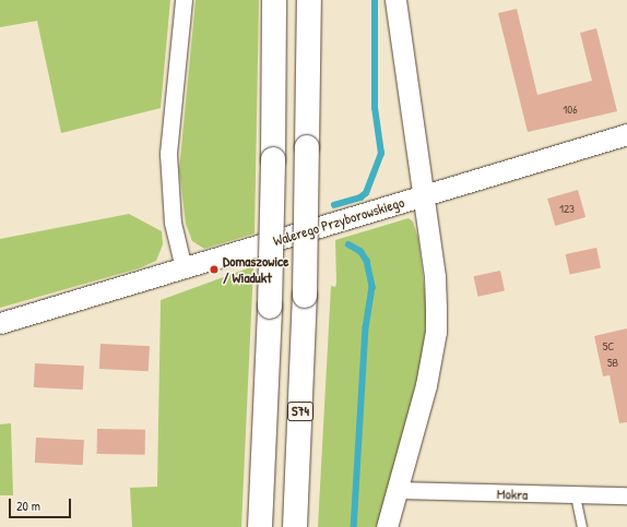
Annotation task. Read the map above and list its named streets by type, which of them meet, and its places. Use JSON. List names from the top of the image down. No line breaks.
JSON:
{"streets":{"highway":["S74"],"street":["Walerego Przyborowskiego","Mokra"]},"places":["Domaszowice / Wiadukt"],"house_numbers":["106","123","5C","5B"],"scale_bar":"20 m"}
